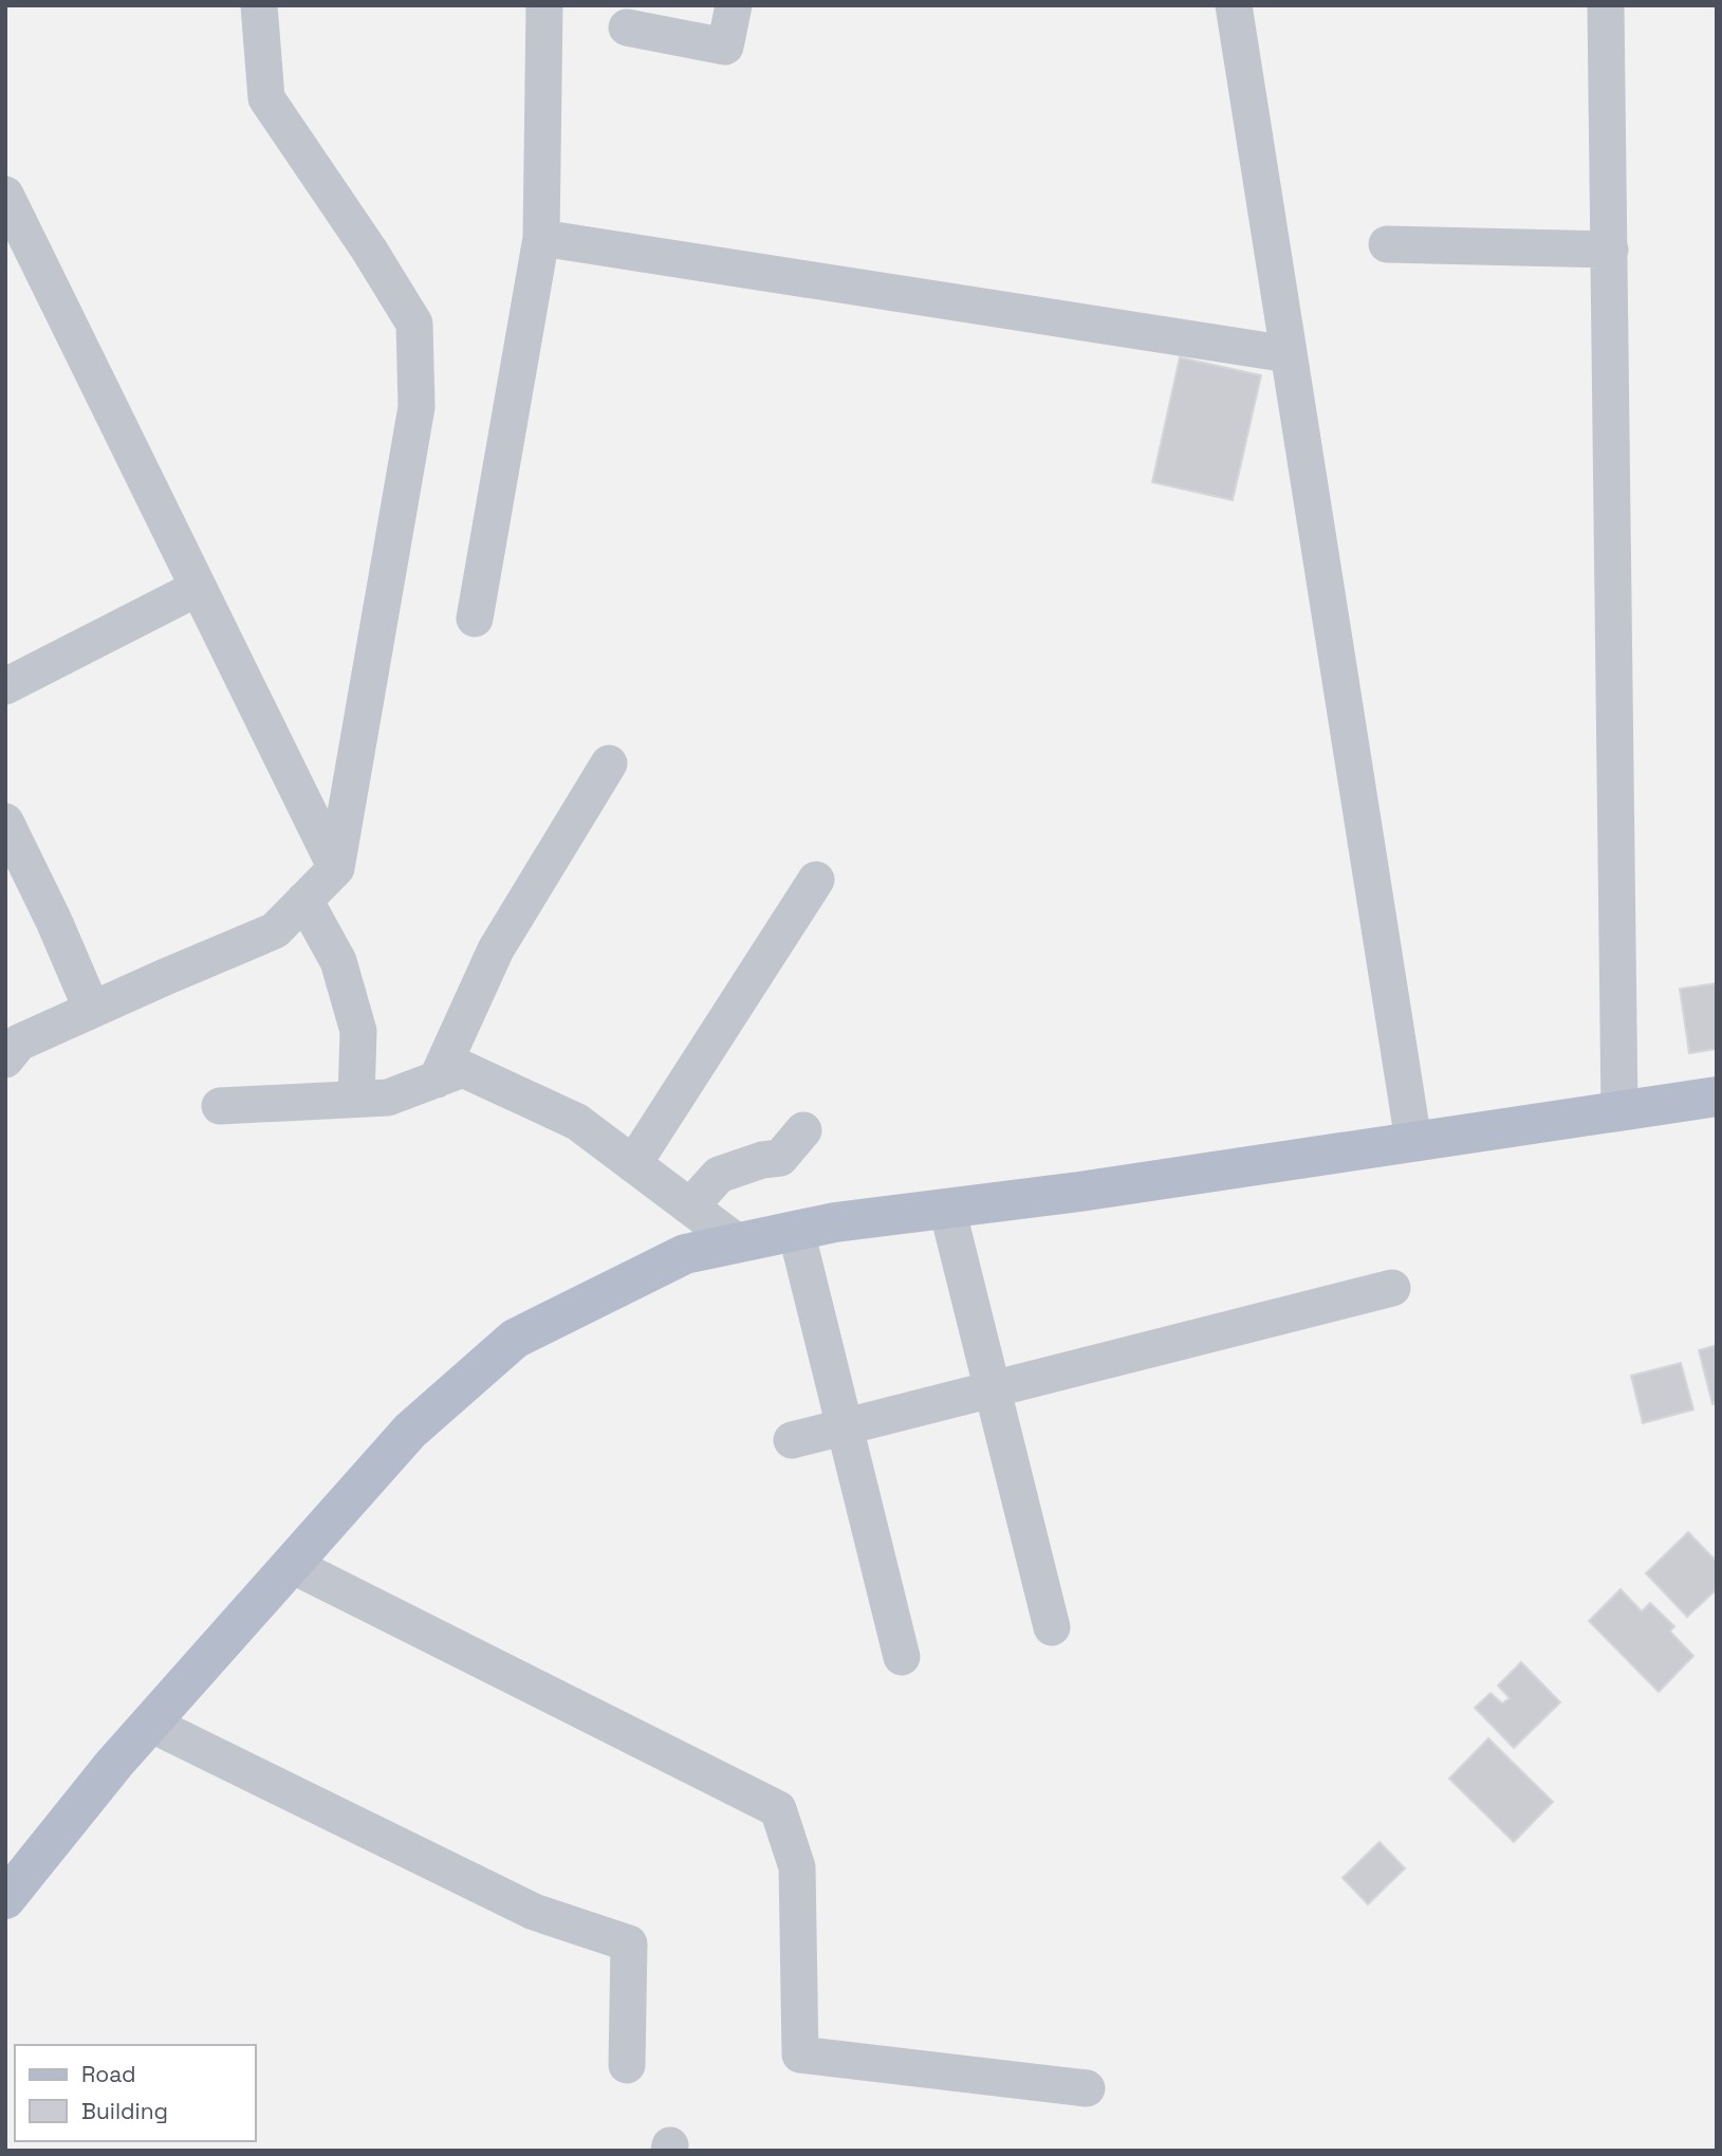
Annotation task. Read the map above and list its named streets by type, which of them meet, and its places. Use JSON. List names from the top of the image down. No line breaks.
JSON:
{"legend":["Road","Building"]}
